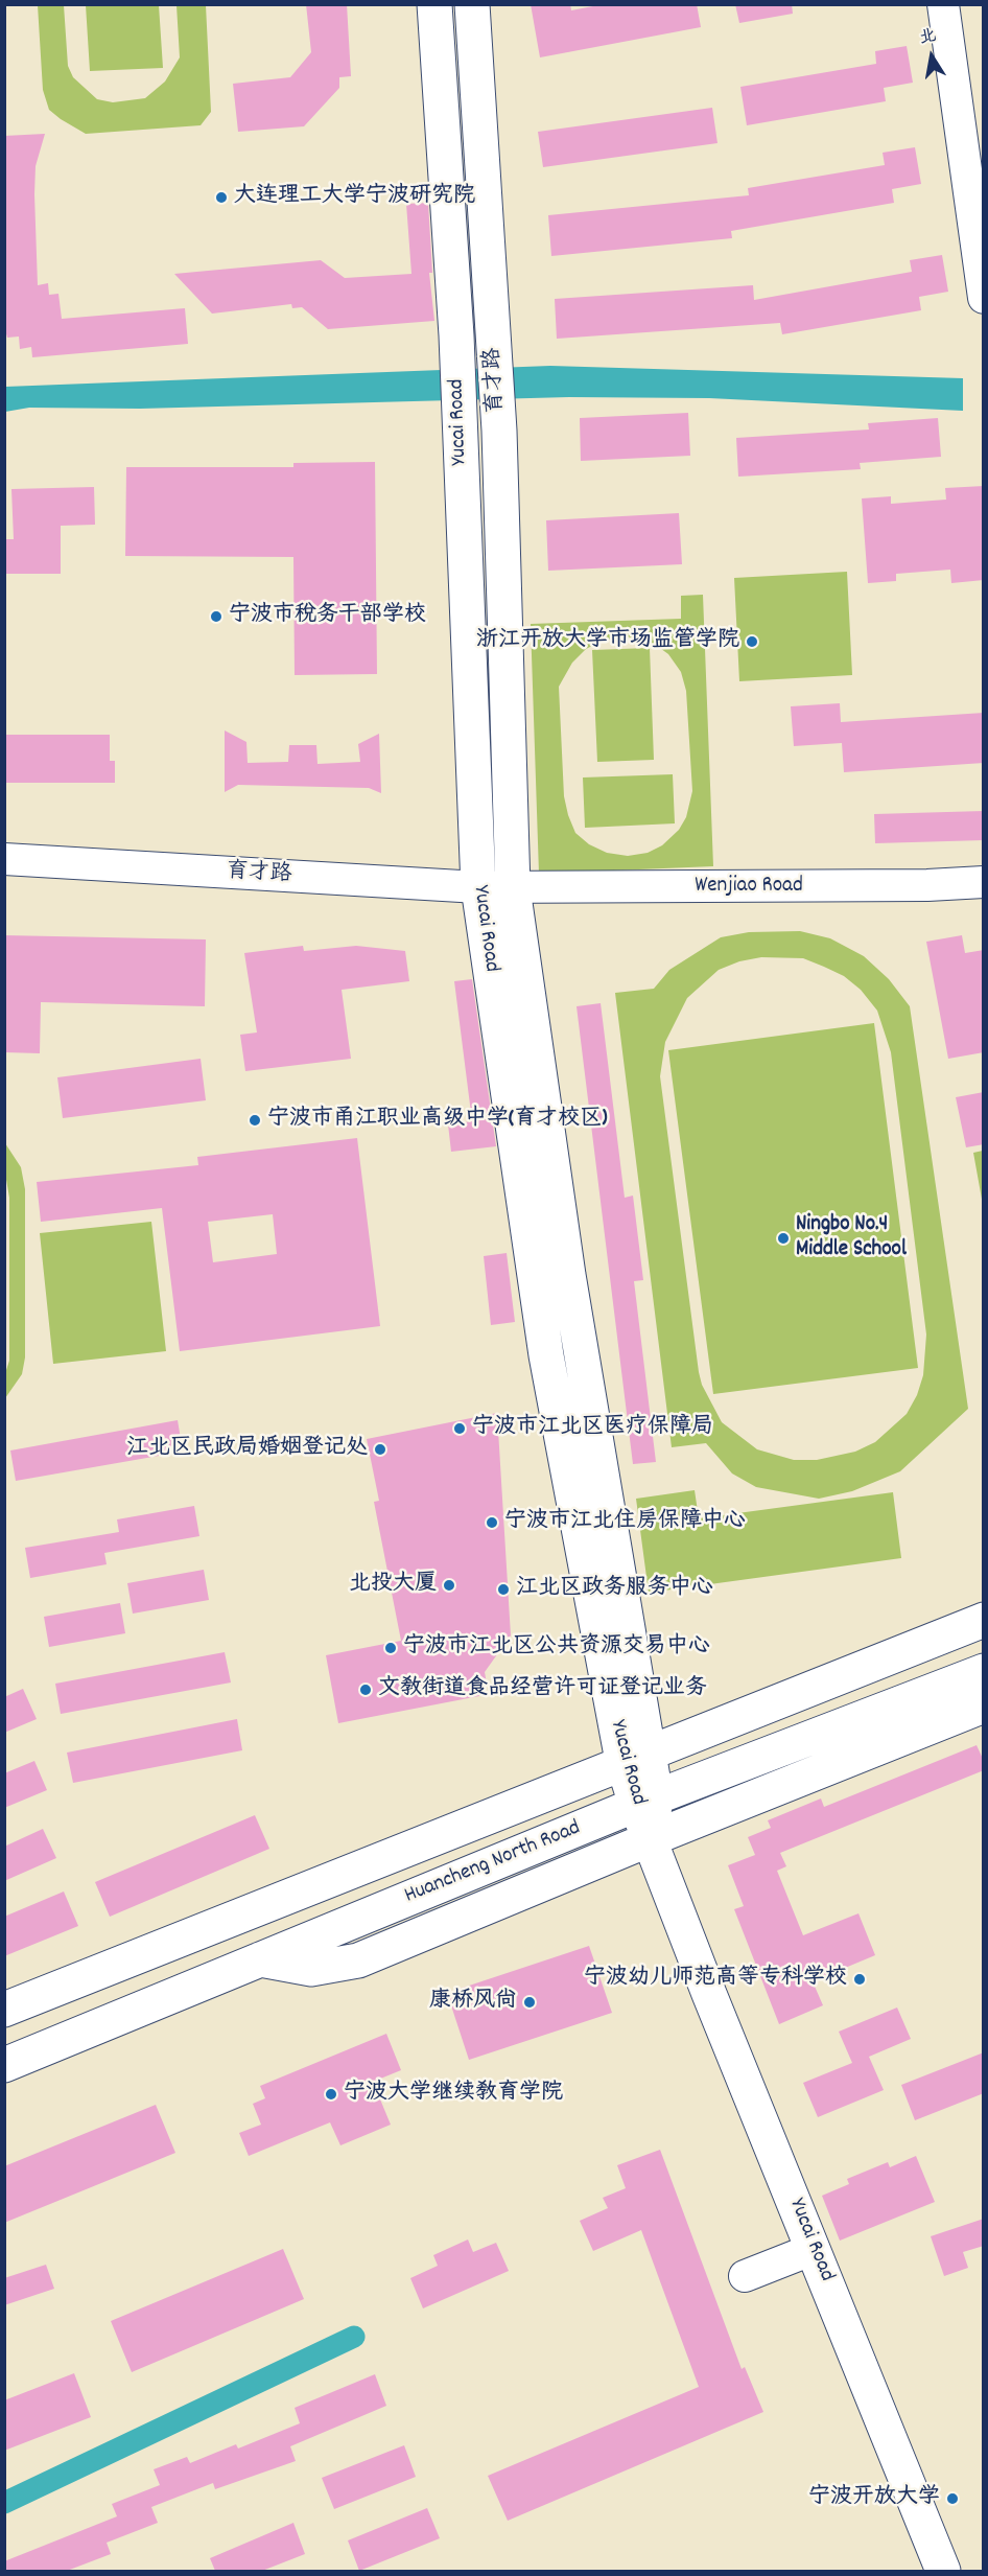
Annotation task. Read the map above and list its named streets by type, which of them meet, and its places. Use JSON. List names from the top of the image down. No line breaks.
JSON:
{"streets":{"main road":["育才路","Yucai Road","Huancheng North Road"],"street":["Wenjiao Road"]},"crossings":[["育才路","Yucai Road"],["育才路","Wenjiao Road"],["Yucai Road","Wenjiao Road"],["Yucai Road","Huancheng North Road"]],"places":["大连理工大学宁波研究院","宁波市税务干部学校","浙江开放大学市场监管学院","宁波市甬江职业高级中学(育才校区)","Ningbo No.4 Middle School","宁波市江北区医疗保障局","江北区民政局婚姻登记处","宁波市江北住房保障中心","北投大厦","江北区政务服务中心","宁波市江北区公共资源交易中心","文教街道食品经营许可证登记业务","宁波幼儿师范高等专科学校","康桥风尚","宁波大学继续教育学院","宁波开放大学"],"north":"top"}
